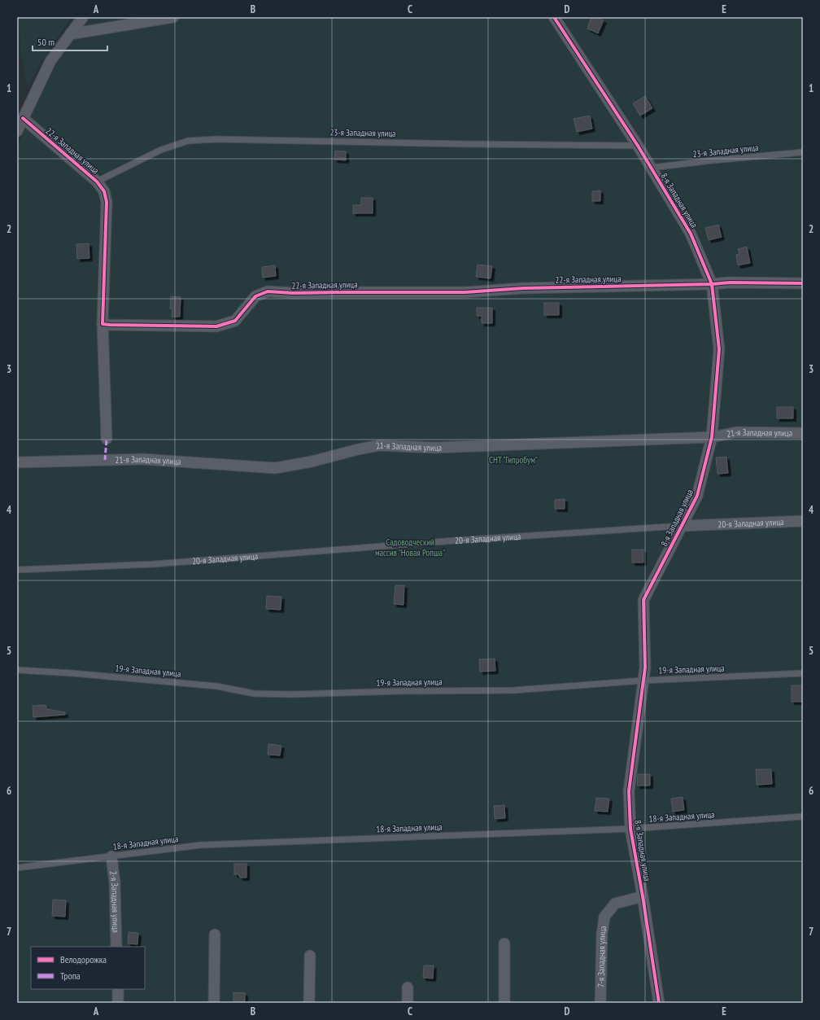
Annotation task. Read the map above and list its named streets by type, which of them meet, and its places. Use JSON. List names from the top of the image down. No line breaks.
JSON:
{"streets":{"street":["22-я Западная улица","8-я Западная улица","21-я Западная улица","20-я Западная улица","2-я Западная улица","7-я Западная улица"],"lane":["23-я Западная улица","19-я Западная улица","18-я Западная улица"]},"crossings":[["23-я Западная улица","22-я Западная улица"],["23-я Западная улица","8-я Западная улица"],["22-я Западная улица","8-я Западная улица"],["8-я Западная улица","21-я Западная улица"],["8-я Западная улица","20-я Западная улица"],["8-я Западная улица","19-я Западная улица"],["8-я Западная улица","18-я Западная улица"],["8-я Западная улица","7-я Западная улица"],["18-я Западная улица","2-я Западная улица"]],"parks":["СНТ \"Гипробум\"","Садоводческий массив \"Новая Ропша\""],"legend":["Велодорожка","Тропа"],"scale_bar":"50 m","grid":{"columns":["A","B","C","D","E"],"rows":["1","2","3","4","5","6","7"]}}
